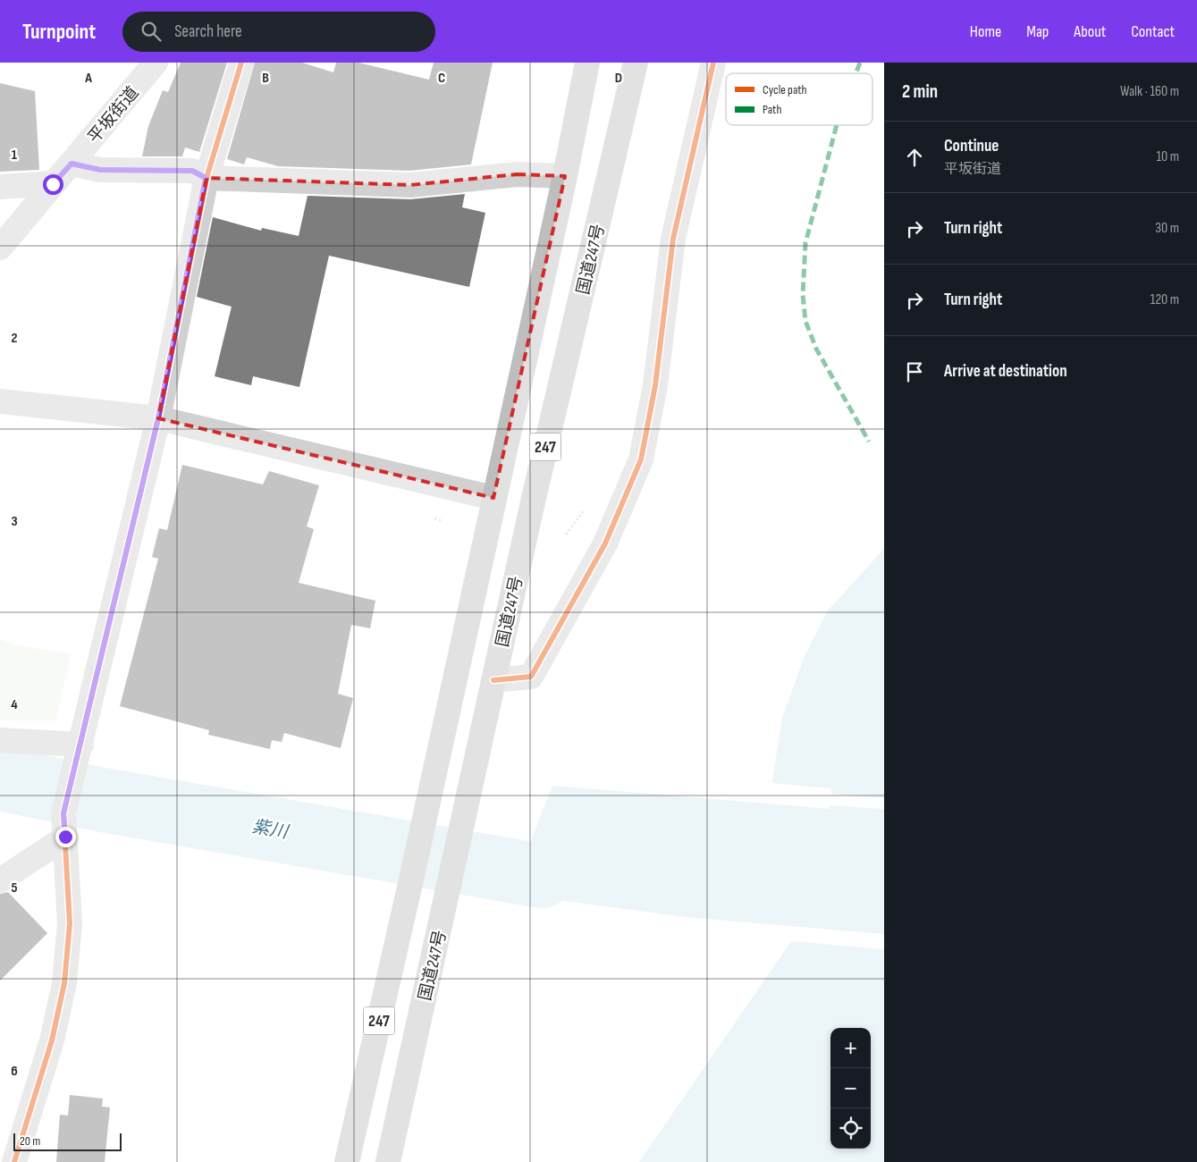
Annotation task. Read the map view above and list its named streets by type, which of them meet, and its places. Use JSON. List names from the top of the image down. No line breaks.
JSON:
{"streets":{"highway":["国道247号","247"],"street":["平坂街道"]},"water":["紫川"],"legend":["Cycle path","Path"],"scale_bar":"20 m","page":{"header":"Turnpoint","search":"Search here","nav":["Home","Map","About","Contact"],"heading":["2 min","Walk · 160 m"],"list":[["Continue","平坂街道","10 m"],["Turn right","30 m"],["Turn right","120 m"],"Arrive at destination"],"map_buttons":["+","−"],"scale":"20 m"},"grid":{"columns":["A","B","C","D"],"rows":["1","2","3","4","5","6"]}}
